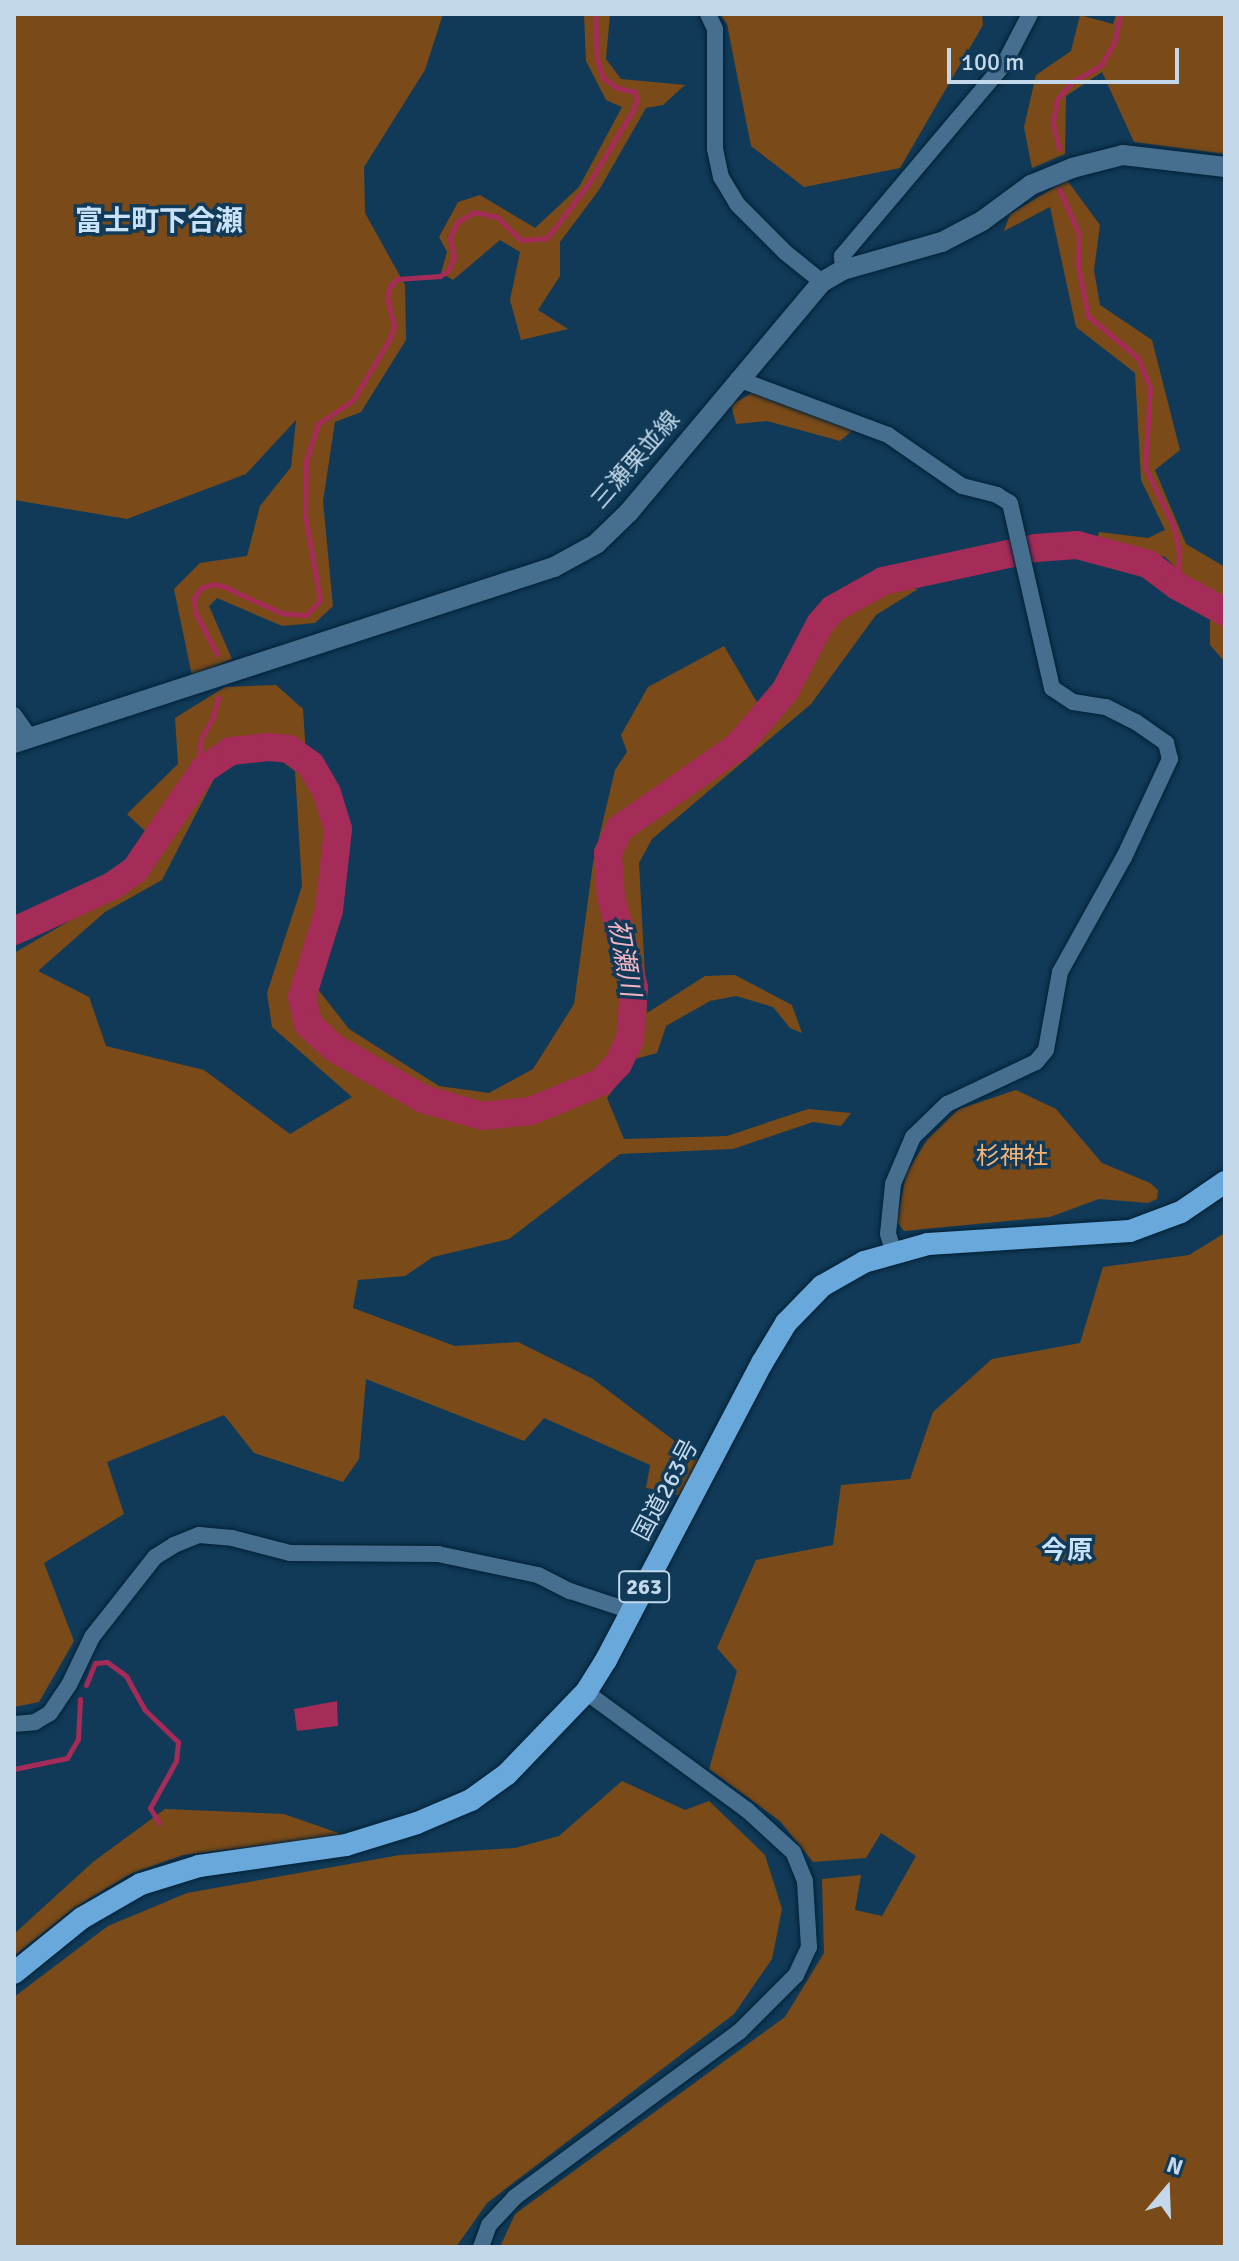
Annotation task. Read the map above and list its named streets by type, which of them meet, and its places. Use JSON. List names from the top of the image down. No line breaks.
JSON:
{"streets":{"highway":["国道263号","263"],"main road":["三瀬栗並線"]},"districts":["富士町下合瀬","今原"],"water":["初瀬川"],"parks":["杉神社"],"scale_bar":"100 m","north":"top"}
